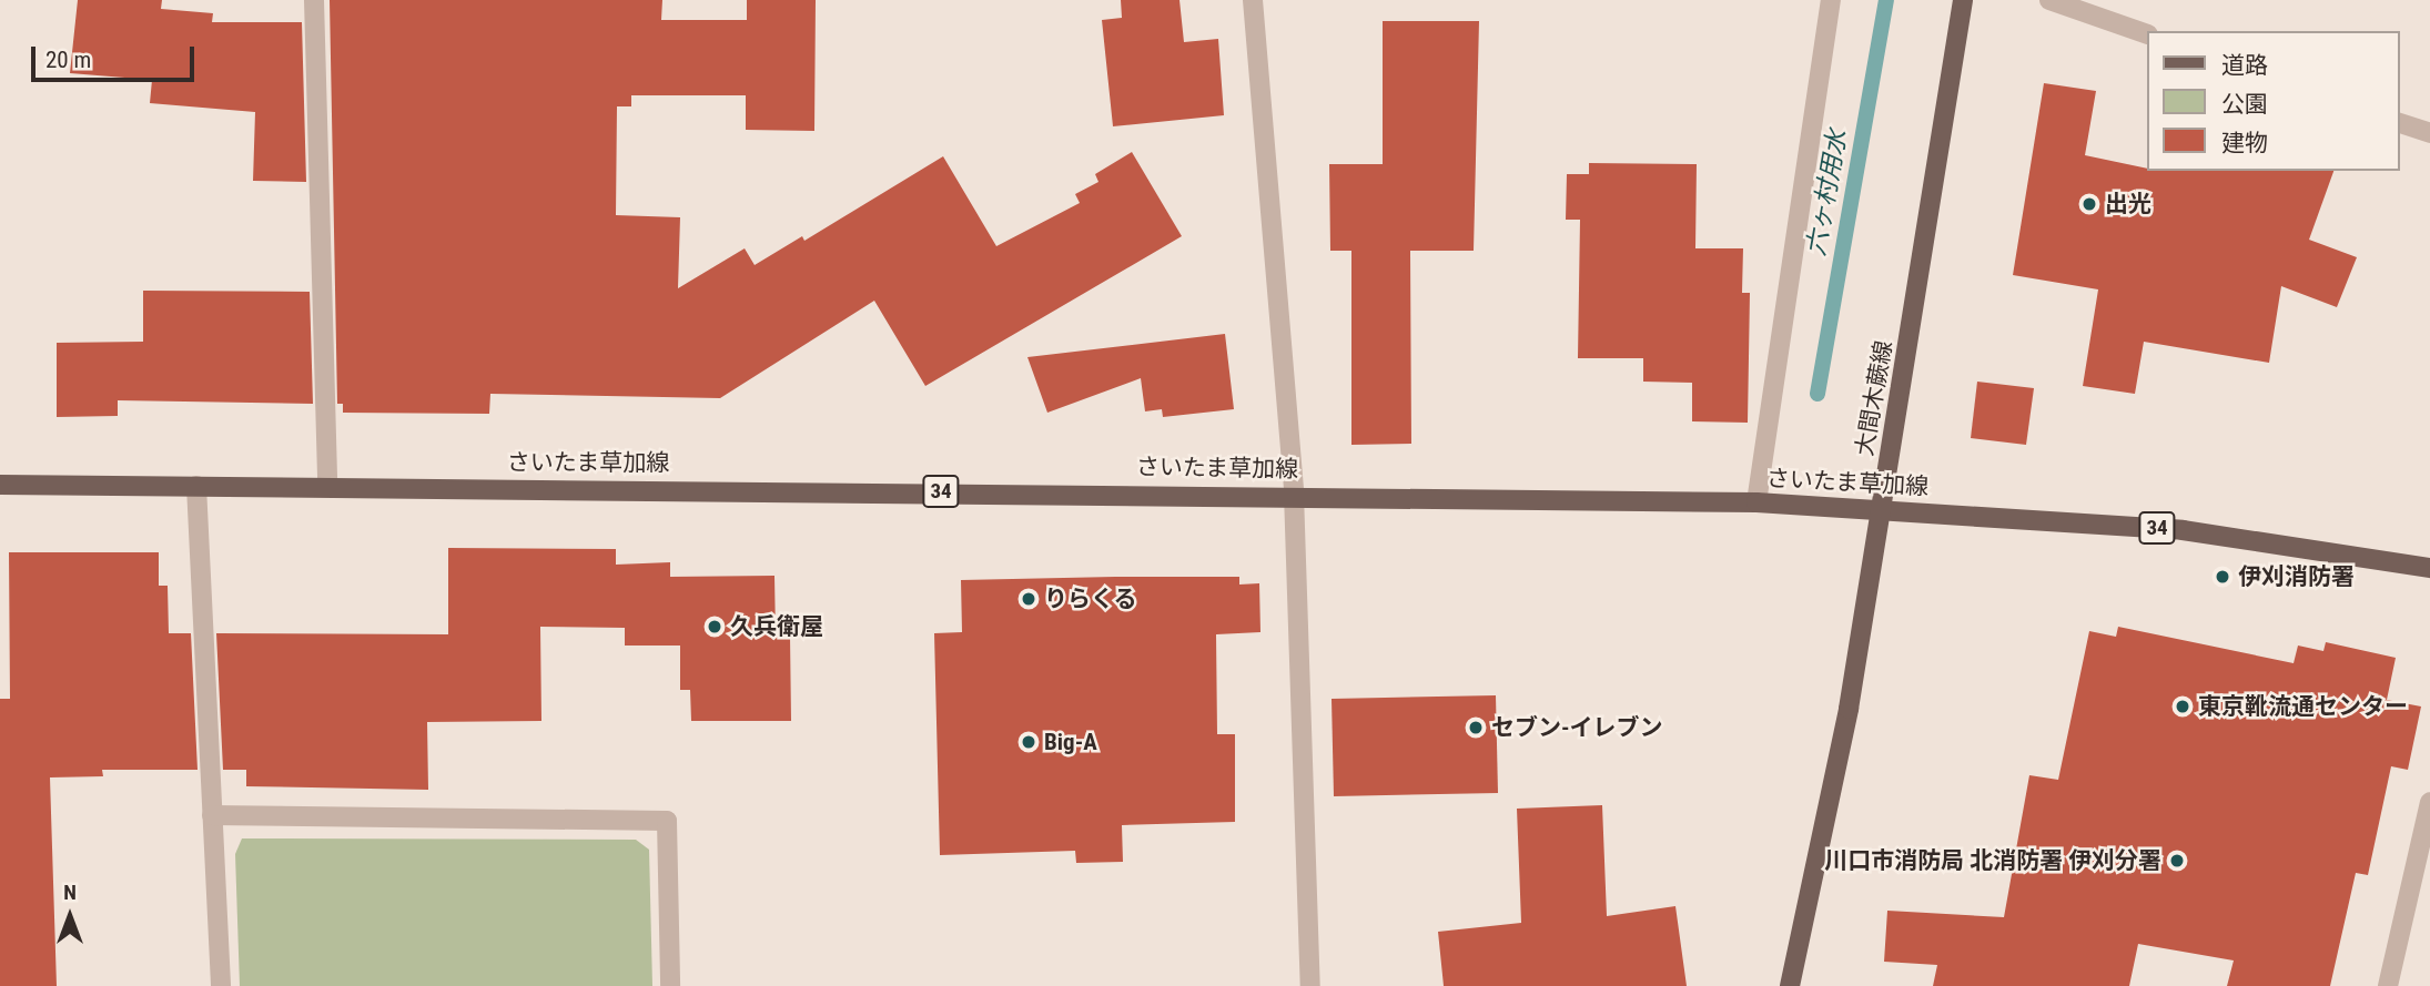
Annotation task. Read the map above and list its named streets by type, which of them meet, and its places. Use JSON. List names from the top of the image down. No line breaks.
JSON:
{"streets":{"main road":["大間木蕨線","さいたま草加線","34"]},"crossings":[["大間木蕨線","さいたま草加線"]],"water":["六ヶ村用水"],"places":["出光","伊刈消防署","りらくる","久兵衛屋","東京靴流通センター","セブン-イレブン","Big-A","川口市消防局 北消防署 伊刈分署"],"legend":["道路","公園","建物"],"scale_bar":"20 m","north":"top"}
